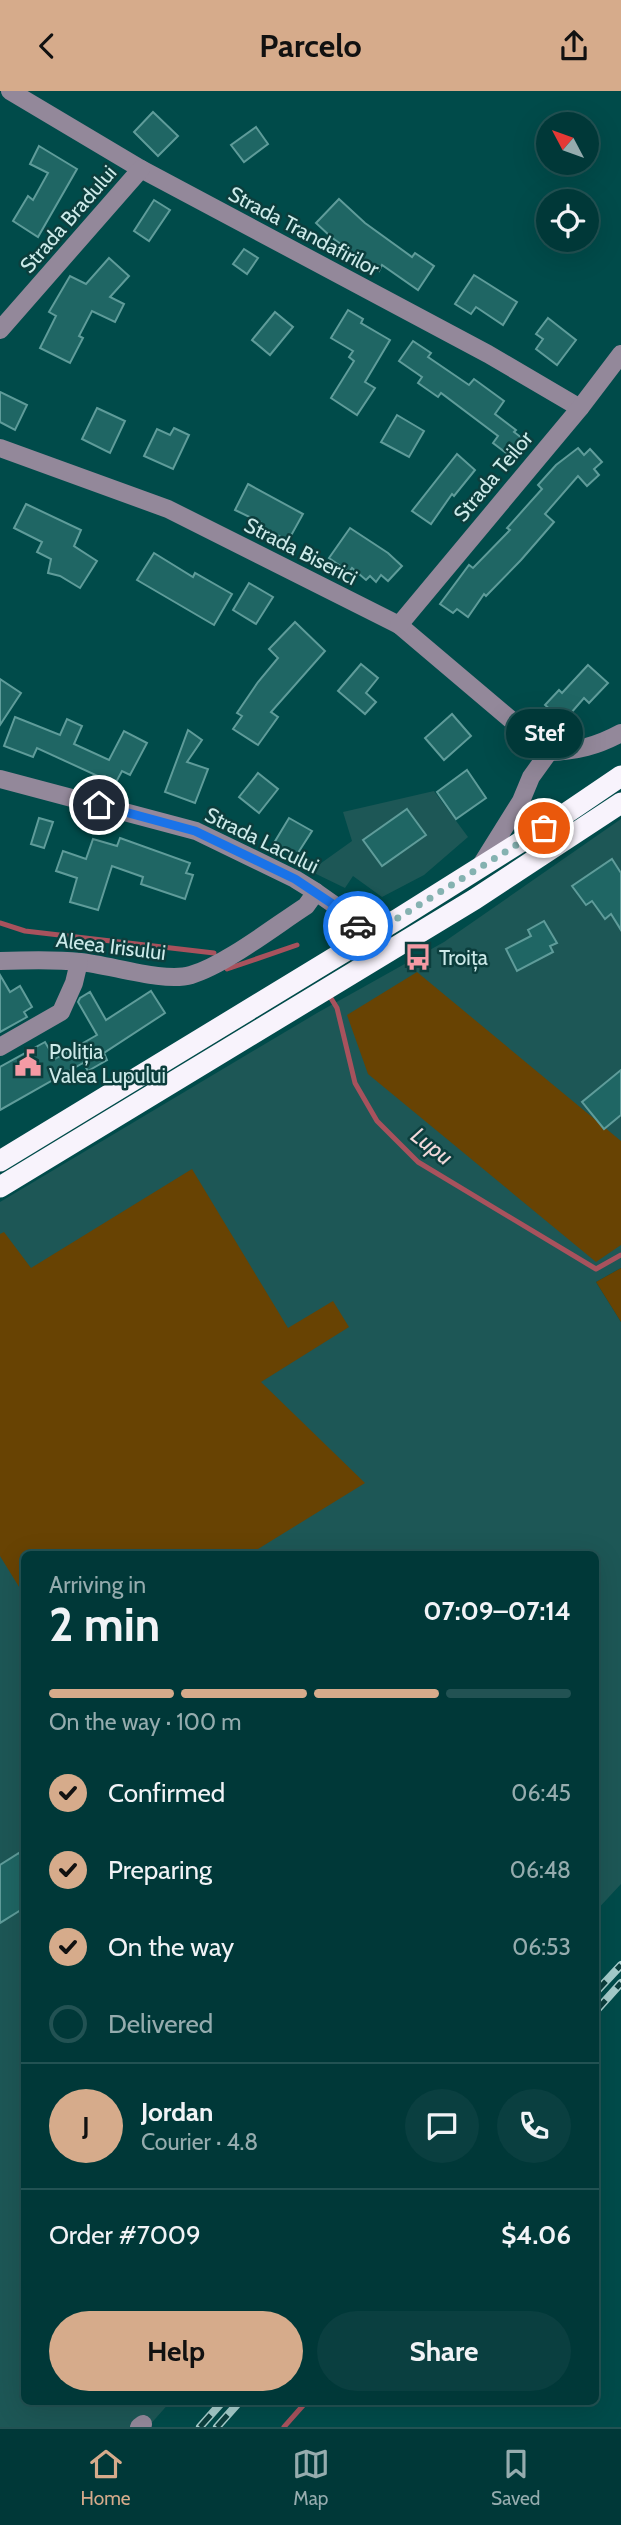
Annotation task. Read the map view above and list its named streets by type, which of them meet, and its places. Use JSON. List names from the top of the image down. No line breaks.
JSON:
{"streets":{"street":["Strada Bradului","Strada Trandafirilor","Strada Teilor","Strada Biserici","Strada Lacului","Aleea Irisului"]},"crossings":[["Strada Bradului","Strada Trandafirilor"],["Strada Trandafirilor","Strada Teilor"],["Strada Teilor","Strada Biserici"],["Strada Lacului","Aleea Irisului"]],"water":["Lupu"],"places":{"other":["Stef"],"bus stop":["Troița"],"public building":["Poliția Valea Lupului"]},"north":"top left","page":{"header":"Parcelo","bubble":"Stef","heading":["2 min","Arriving in","07:09–07:14"],"panel":["Jordan","Courier · 4.8","Order #7009","$4.06"],"bar":"On the way · 100 m","list":[["Confirmed","06:45"],["Preparing","06:48"],["On the way","06:53"],"Delivered"],"round":"J","buttons":["Help","Share"],"tabs":["Home","Map","Saved"]}}
